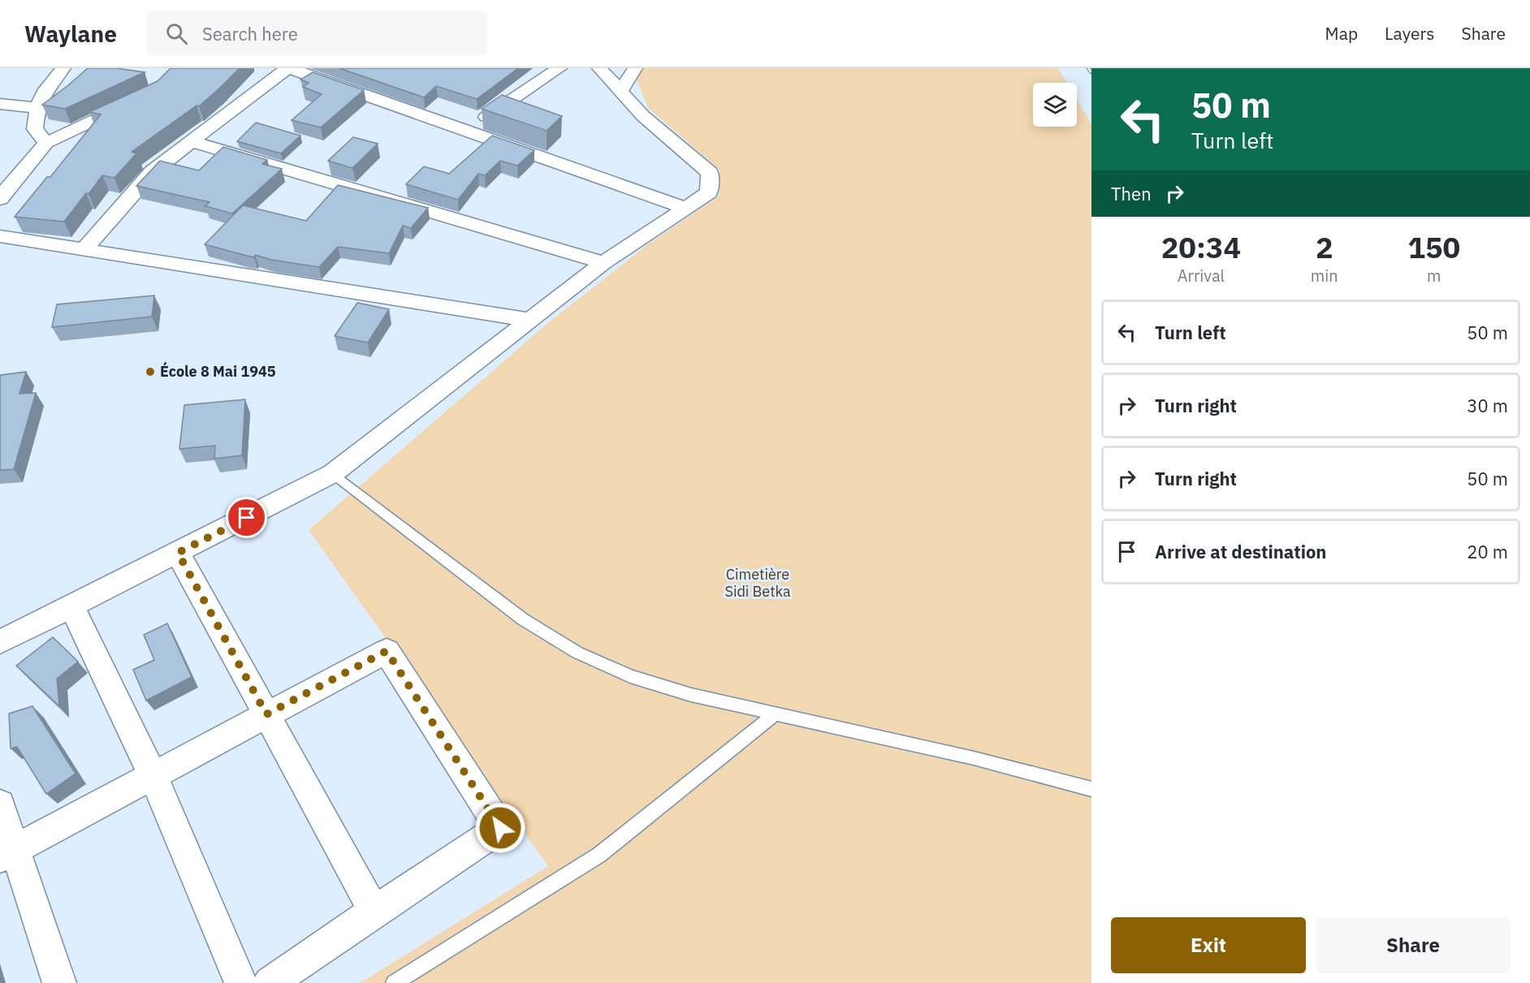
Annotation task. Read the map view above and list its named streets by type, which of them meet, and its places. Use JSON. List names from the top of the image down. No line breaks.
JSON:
{"parks":["Cimetière Sidi Betka"],"places":["École 8 Mai 1945"],"page":{"header":"Waylane","search":"Search here","nav":["Map","Layers","Share"],"turn":["50 m","Turn left"],"then":"Then","eta":["20:34","Arrival","2","min","150","m"],"list":[{"name":"Turn left","value":"50 m"},{"name":"Turn right","value":"30 m"},{"name":"Turn right","value":"50 m"},{"name":"Arrive at destination","value":"20 m"}],"buttons":["Exit","Share"]}}
